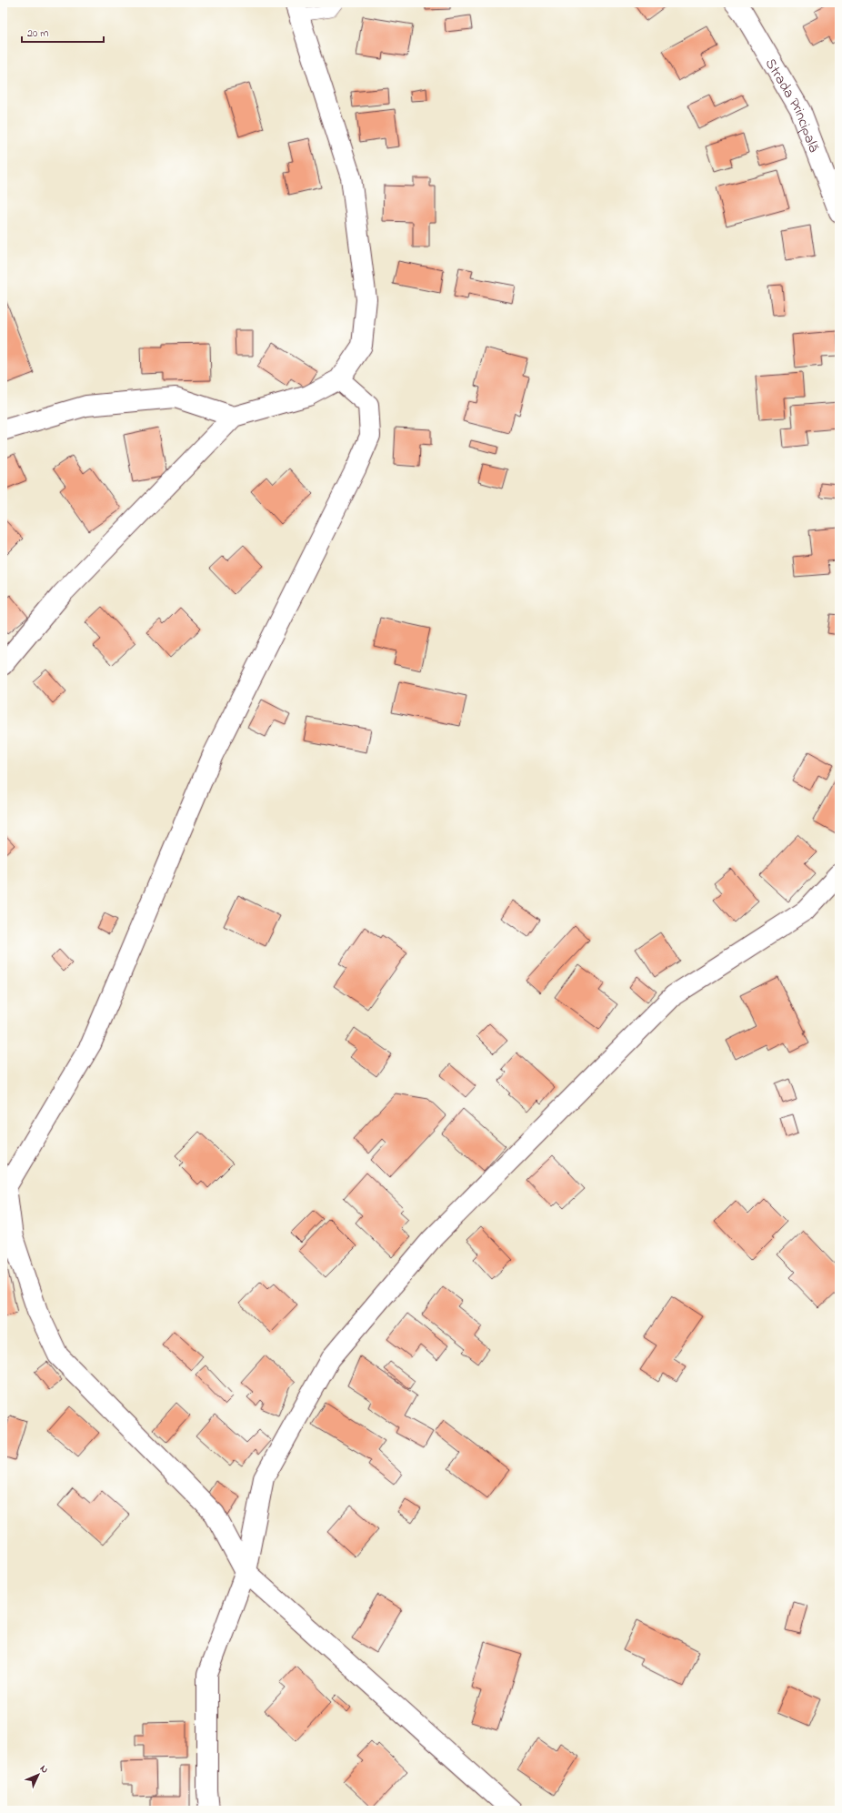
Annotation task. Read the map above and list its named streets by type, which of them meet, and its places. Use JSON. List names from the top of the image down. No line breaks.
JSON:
{"streets":{"street":["Strada Principală"]},"scale_bar":"20 m","north":"top right"}
